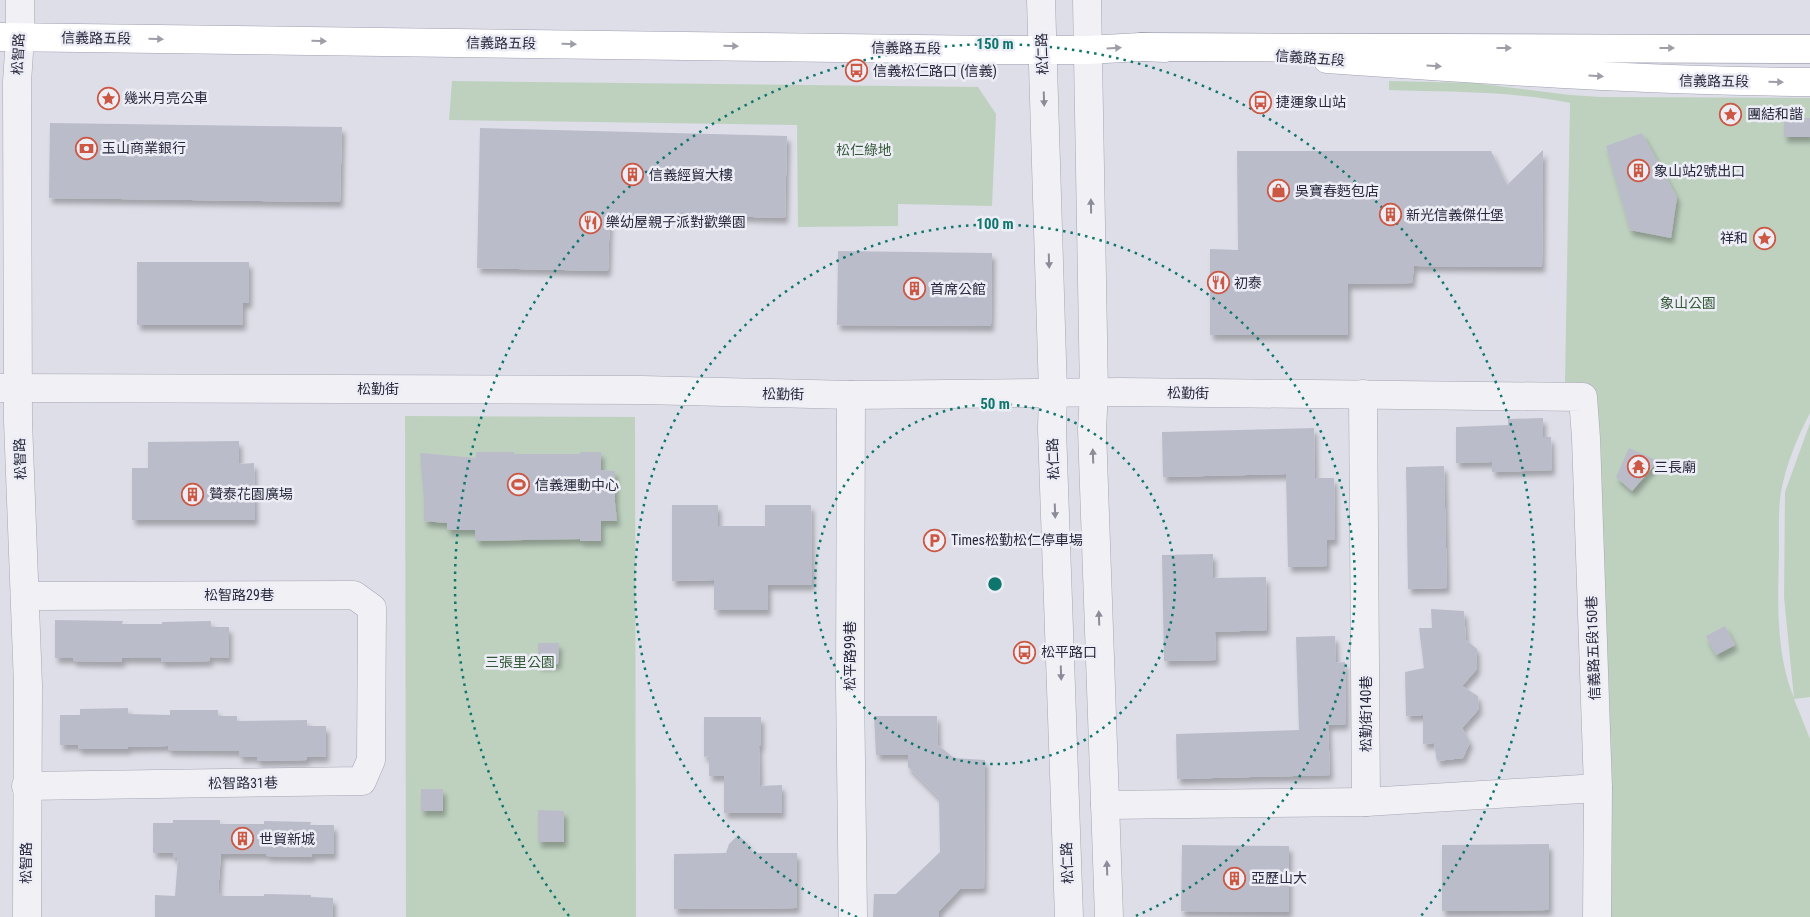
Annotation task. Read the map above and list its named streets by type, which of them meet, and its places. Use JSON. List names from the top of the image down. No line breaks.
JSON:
{"streets":{"main road":["信義路五段"],"street":["松智路","松仁路","松勤街","松智路29巷","信義路五段150巷","松平路99巷","松勤街140巷","松智路31巷"]},"crossings":[["信義路五段","松智路"],["信義路五段","松仁路"],["松智路","松勤街"],["松智路","松智路29巷"],["松智路","松智路31巷"],["松仁路","松勤街"],["松勤街","信義路五段150巷"],["松勤街","松平路99巷"],["松勤街","松勤街140巷"],["松智路29巷","松智路31巷"]],"parks":["松仁綠地","象山公園","三張里公園"],"places":{"bus stop":["信義松仁路口 (信義)","捷運象山站","松平路口"],"place":["幾米月亮公車","團結和諧","祥和"],"bank":["玉山商業銀行"],"building":["象山站2號出口","信義經貿大樓","新光信義傑仕堡","首席公館","贊泰花園廣場","世貿新城","亞歷山大"],"shop":["吳寶春麫包店"],"restaurant":["樂幼屋親子派對歡樂園","初泰"],"temple":["三長廟"],"sports":["信義運動中心"],"parking":["Times松勤松仁停車場"]},"rings":["150 m","100 m","50 m"]}
